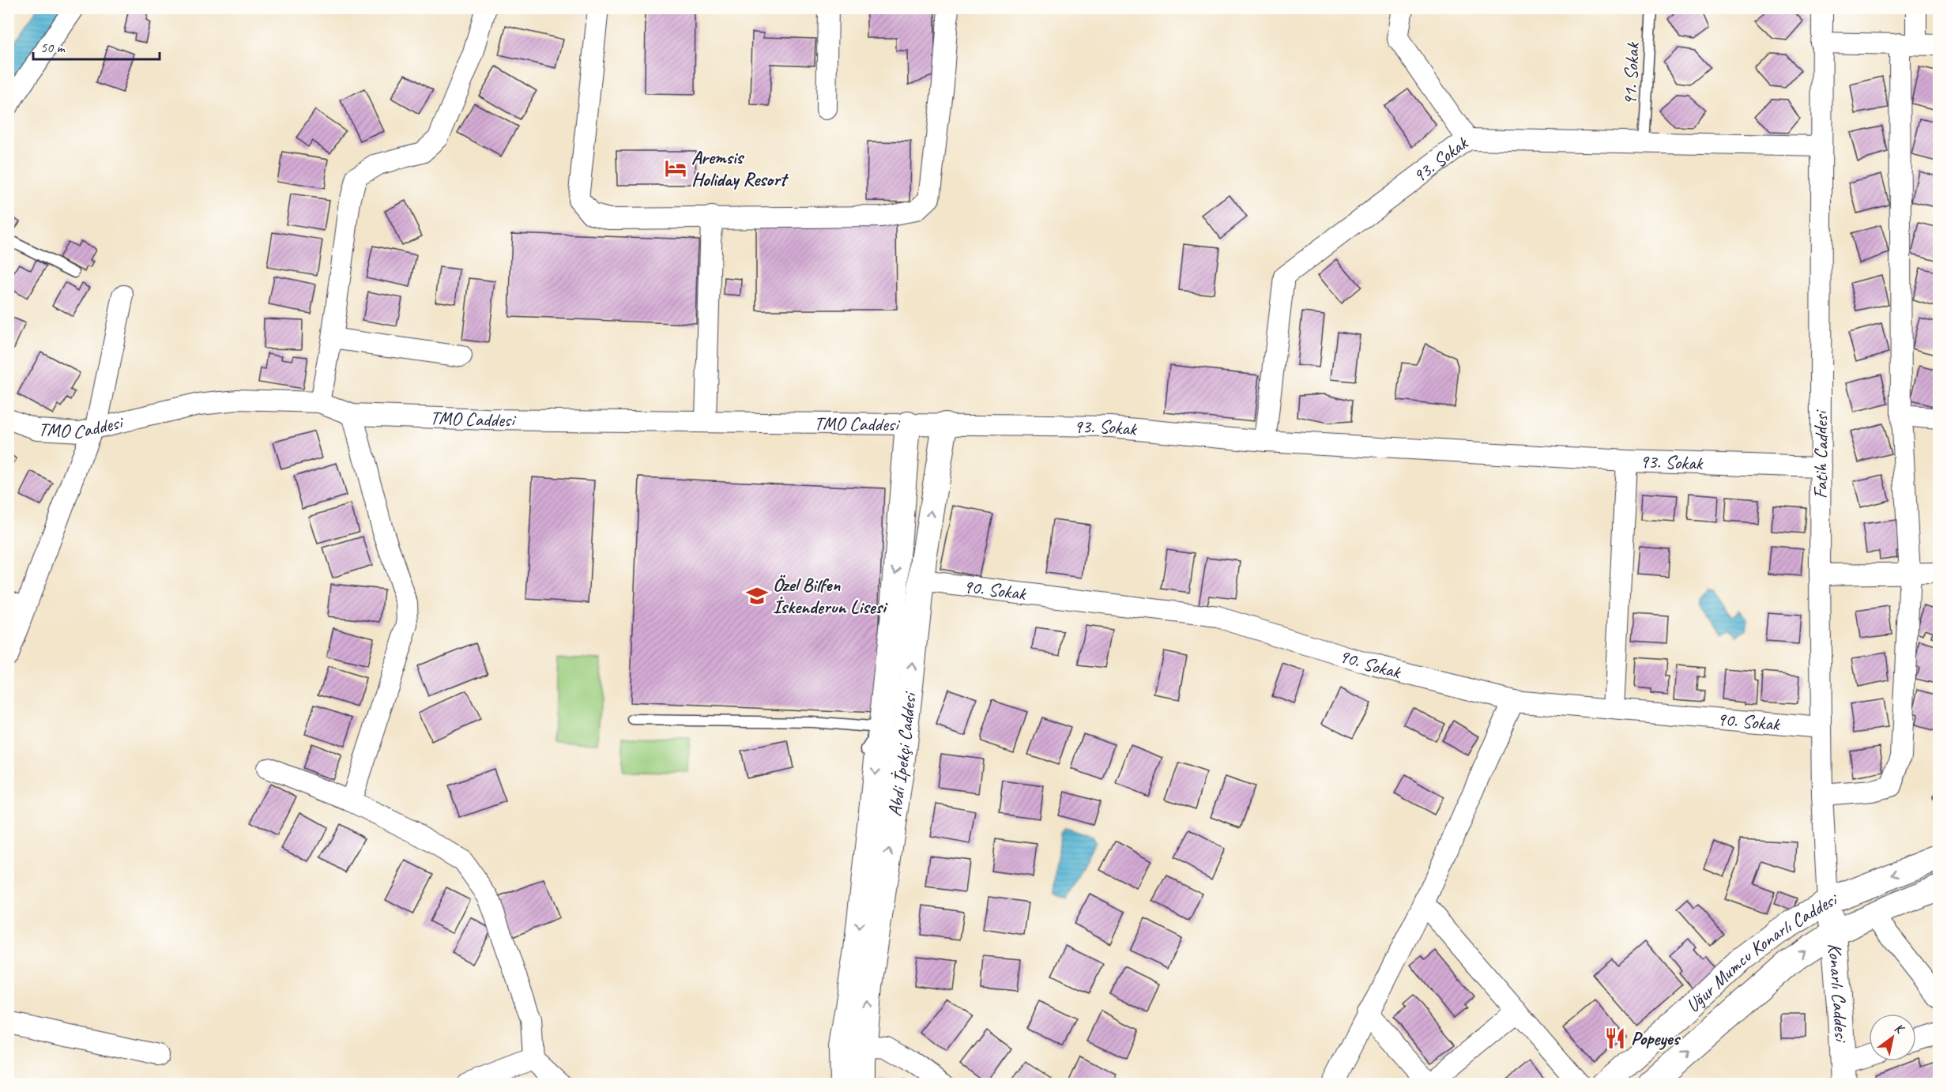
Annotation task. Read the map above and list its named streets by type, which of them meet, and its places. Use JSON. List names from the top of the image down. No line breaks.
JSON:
{"streets":{"street":["93. Sokak","TMO Caddesi","Fatih Caddesi","90. Sokak","Abdi İpekçi Caddesi","Uğur Mumcu Konarlı Caddesi","Konarlı Caddesi"],"lane":["91. Sokak"]},"crossings":[["91. Sokak","93. Sokak"],["93. Sokak","TMO Caddesi"],["93. Sokak","Fatih Caddesi"],["93. Sokak","Abdi İpekçi Caddesi"],["TMO Caddesi","Abdi İpekçi Caddesi"],["Fatih Caddesi","90. Sokak"],["Fatih Caddesi","Uğur Mumcu Konarlı Caddesi"],["Fatih Caddesi","Konarlı Caddesi"],["90. Sokak","Abdi İpekçi Caddesi"],["Uğur Mumcu Konarlı Caddesi","Konarlı Caddesi"]],"places":{"hotel":["Aremsis Holiday Resort"],"school or university":["Özel Bilfen İskenderun Lisesi"],"restaurant":["Popeyes"]},"scale_bar":"50 m","north":"top right"}
